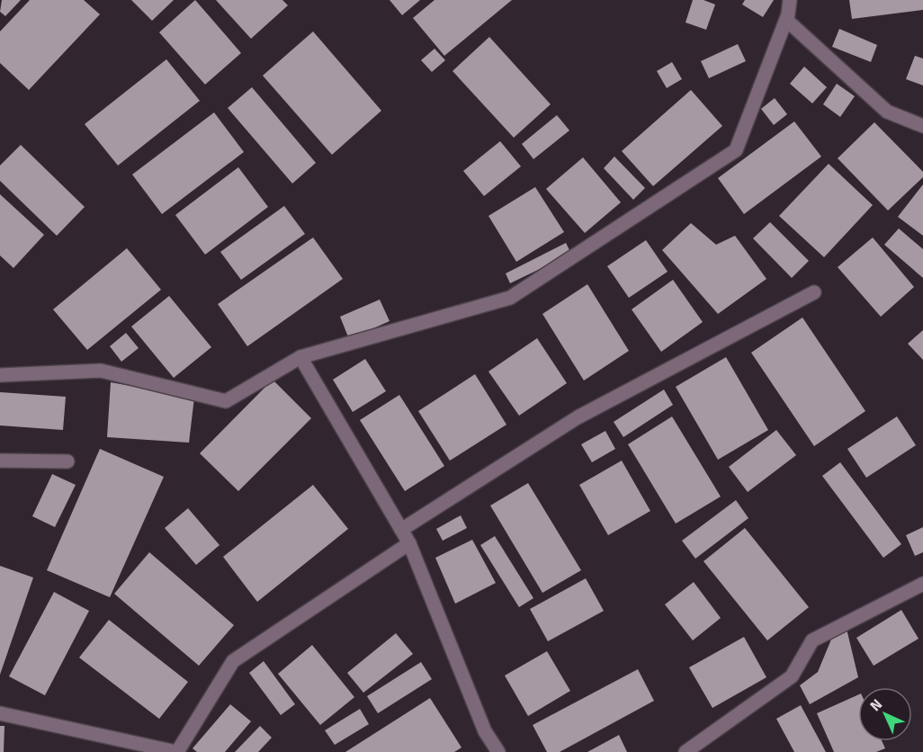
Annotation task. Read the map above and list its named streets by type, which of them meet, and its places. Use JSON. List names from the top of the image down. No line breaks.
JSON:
{"north":"top left"}
